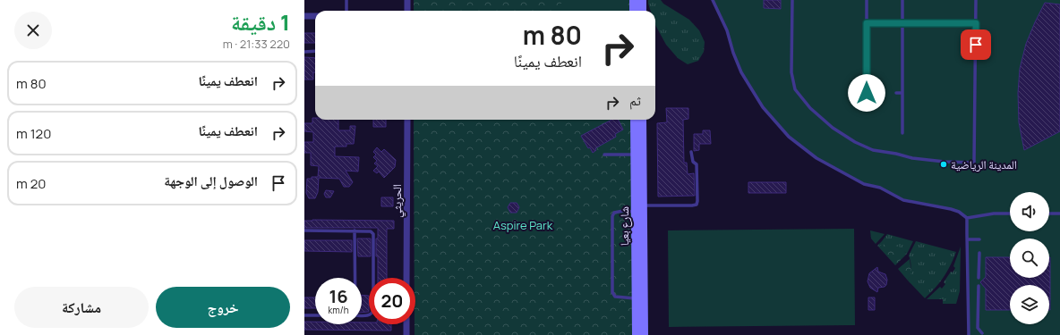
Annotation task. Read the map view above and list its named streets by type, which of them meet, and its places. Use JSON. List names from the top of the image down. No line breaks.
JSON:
{"streets":{"street":["الحريثي","شارع بعيا"]},"parks":["Aspire Park"],"places":["المدينة الرياضية"],"page":{"heading":["1 دقيقة","220 m · 21:33"],"turn":["80 m","انعطف يمينًا"],"list":[{"name":"انعطف يمينًا","value":"80 m"},{"name":"انعطف يمينًا","value":"120 m"},{"name":"الوصول إلى الوجهة","value":"20 m"}],"then":"ثم","speed":"16 km/h","limit":"20","buttons":["خروج","مشاركة"]}}
